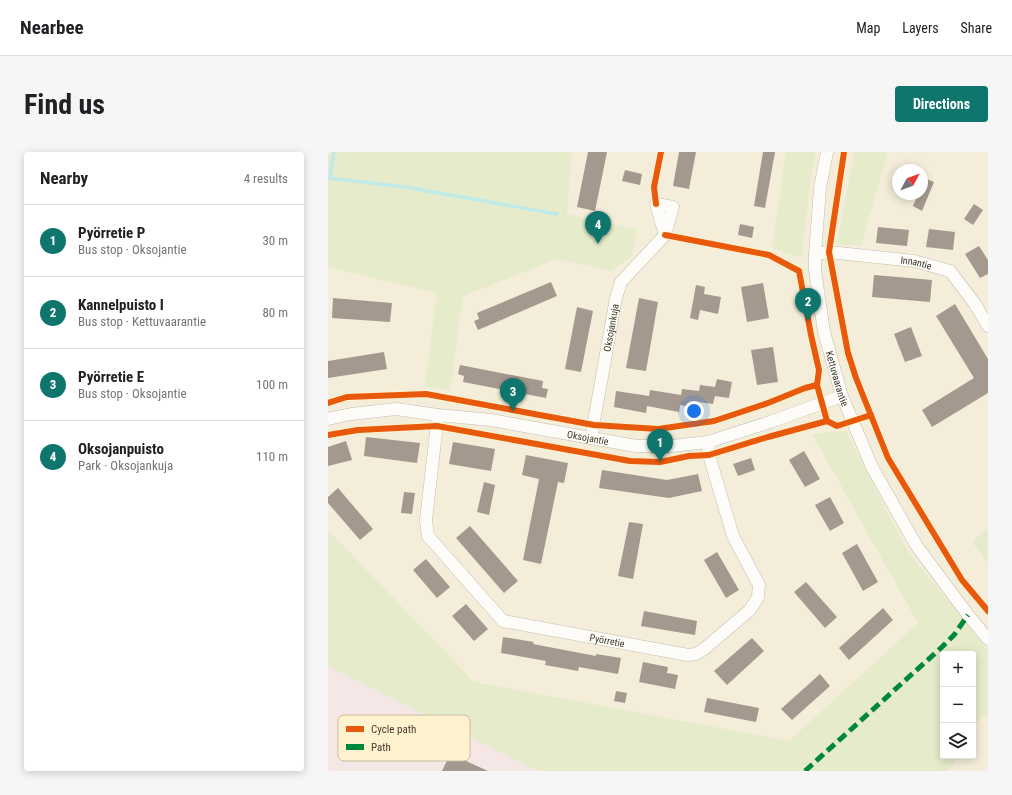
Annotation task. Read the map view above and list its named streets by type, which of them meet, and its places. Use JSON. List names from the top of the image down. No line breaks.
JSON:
{"streets":{"street":["Innantie","Oksojankuja","Kettuvaarantie","Oksojantie","Pyörretie"]},"crossings":[["Innantie","Kettuvaarantie"],["Oksojankuja","Oksojantie"],["Kettuvaarantie","Oksojantie"],["Oksojantie","Pyörretie"]],"legend":["Cycle path","Path"],"north":"top right","page":{"header":"Nearbee","nav":["Map","Layers","Share"],"buttons":"Directions","title":"Find us","heading":["Nearby","4 results"],"list":[{"mark":"1","name":"Pyörretie P","note":"Bus stop · Oksojantie","value":"30 m"},{"mark":"2","name":"Kannelpuisto I","note":"Bus stop · Kettuvaarantie","value":"80 m"},{"mark":"3","name":"Pyörretie E","note":"Bus stop · Oksojantie","value":"100 m"},{"mark":"4","name":"Oksojanpuisto","note":"Park · Oksojankuja","value":"110 m"}],"pins":["4","2","3","1"],"map_buttons":["+","−"]}}
